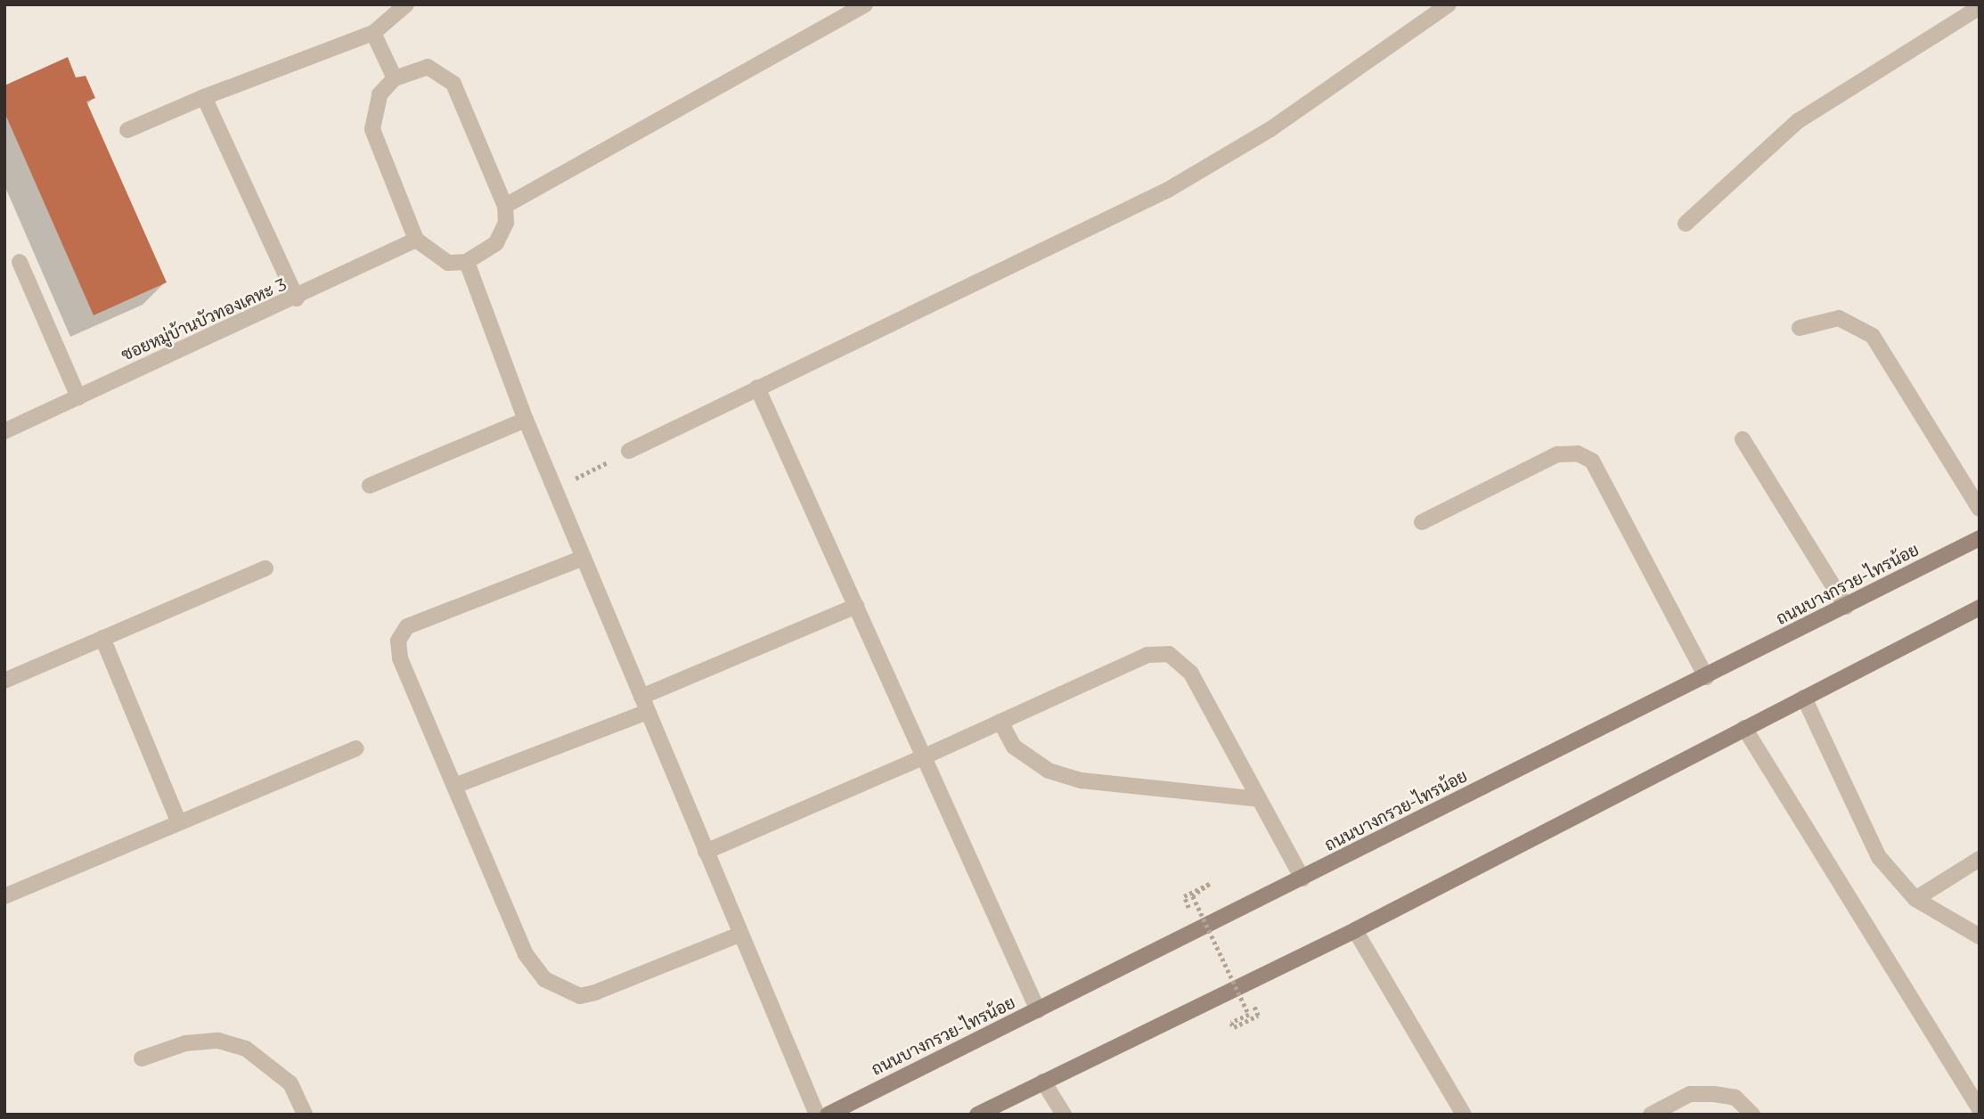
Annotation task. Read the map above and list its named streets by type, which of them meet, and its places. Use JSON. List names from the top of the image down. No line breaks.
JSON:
{"streets":{"main road":["ถนนบางกรวย-ไทรน้อย"],"street":["ซอยหมู่บ้านบัวทองเคหะ 3"]}}
